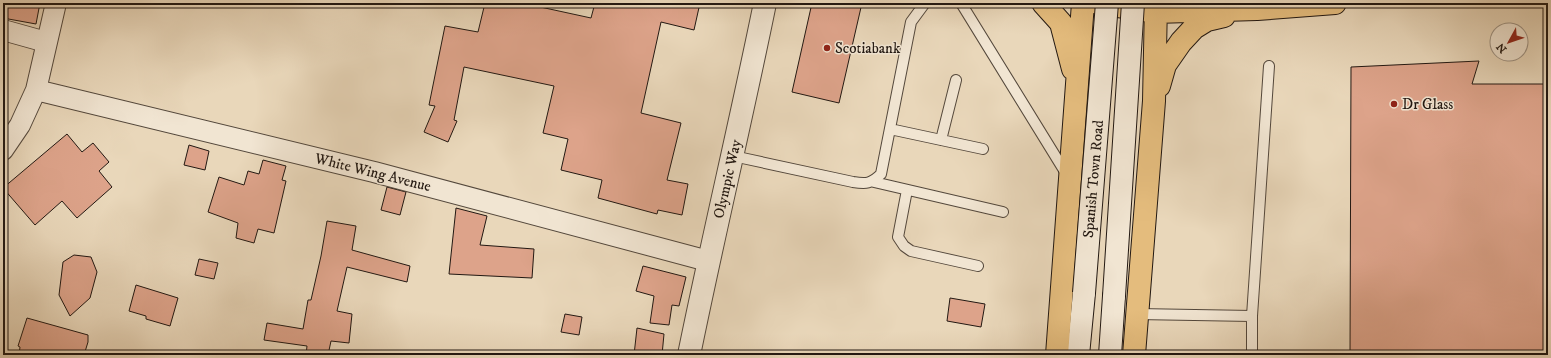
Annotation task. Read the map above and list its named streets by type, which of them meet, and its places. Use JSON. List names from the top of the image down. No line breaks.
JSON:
{"streets":{"highway":["Spanish Town Road"],"main road":["Olympic Way"],"street":["White Wing Avenue"]},"crossings":[["White Wing Avenue","Olympic Way"]],"places":["Scotiabank","Dr Glass"],"north":"bottom left"}
